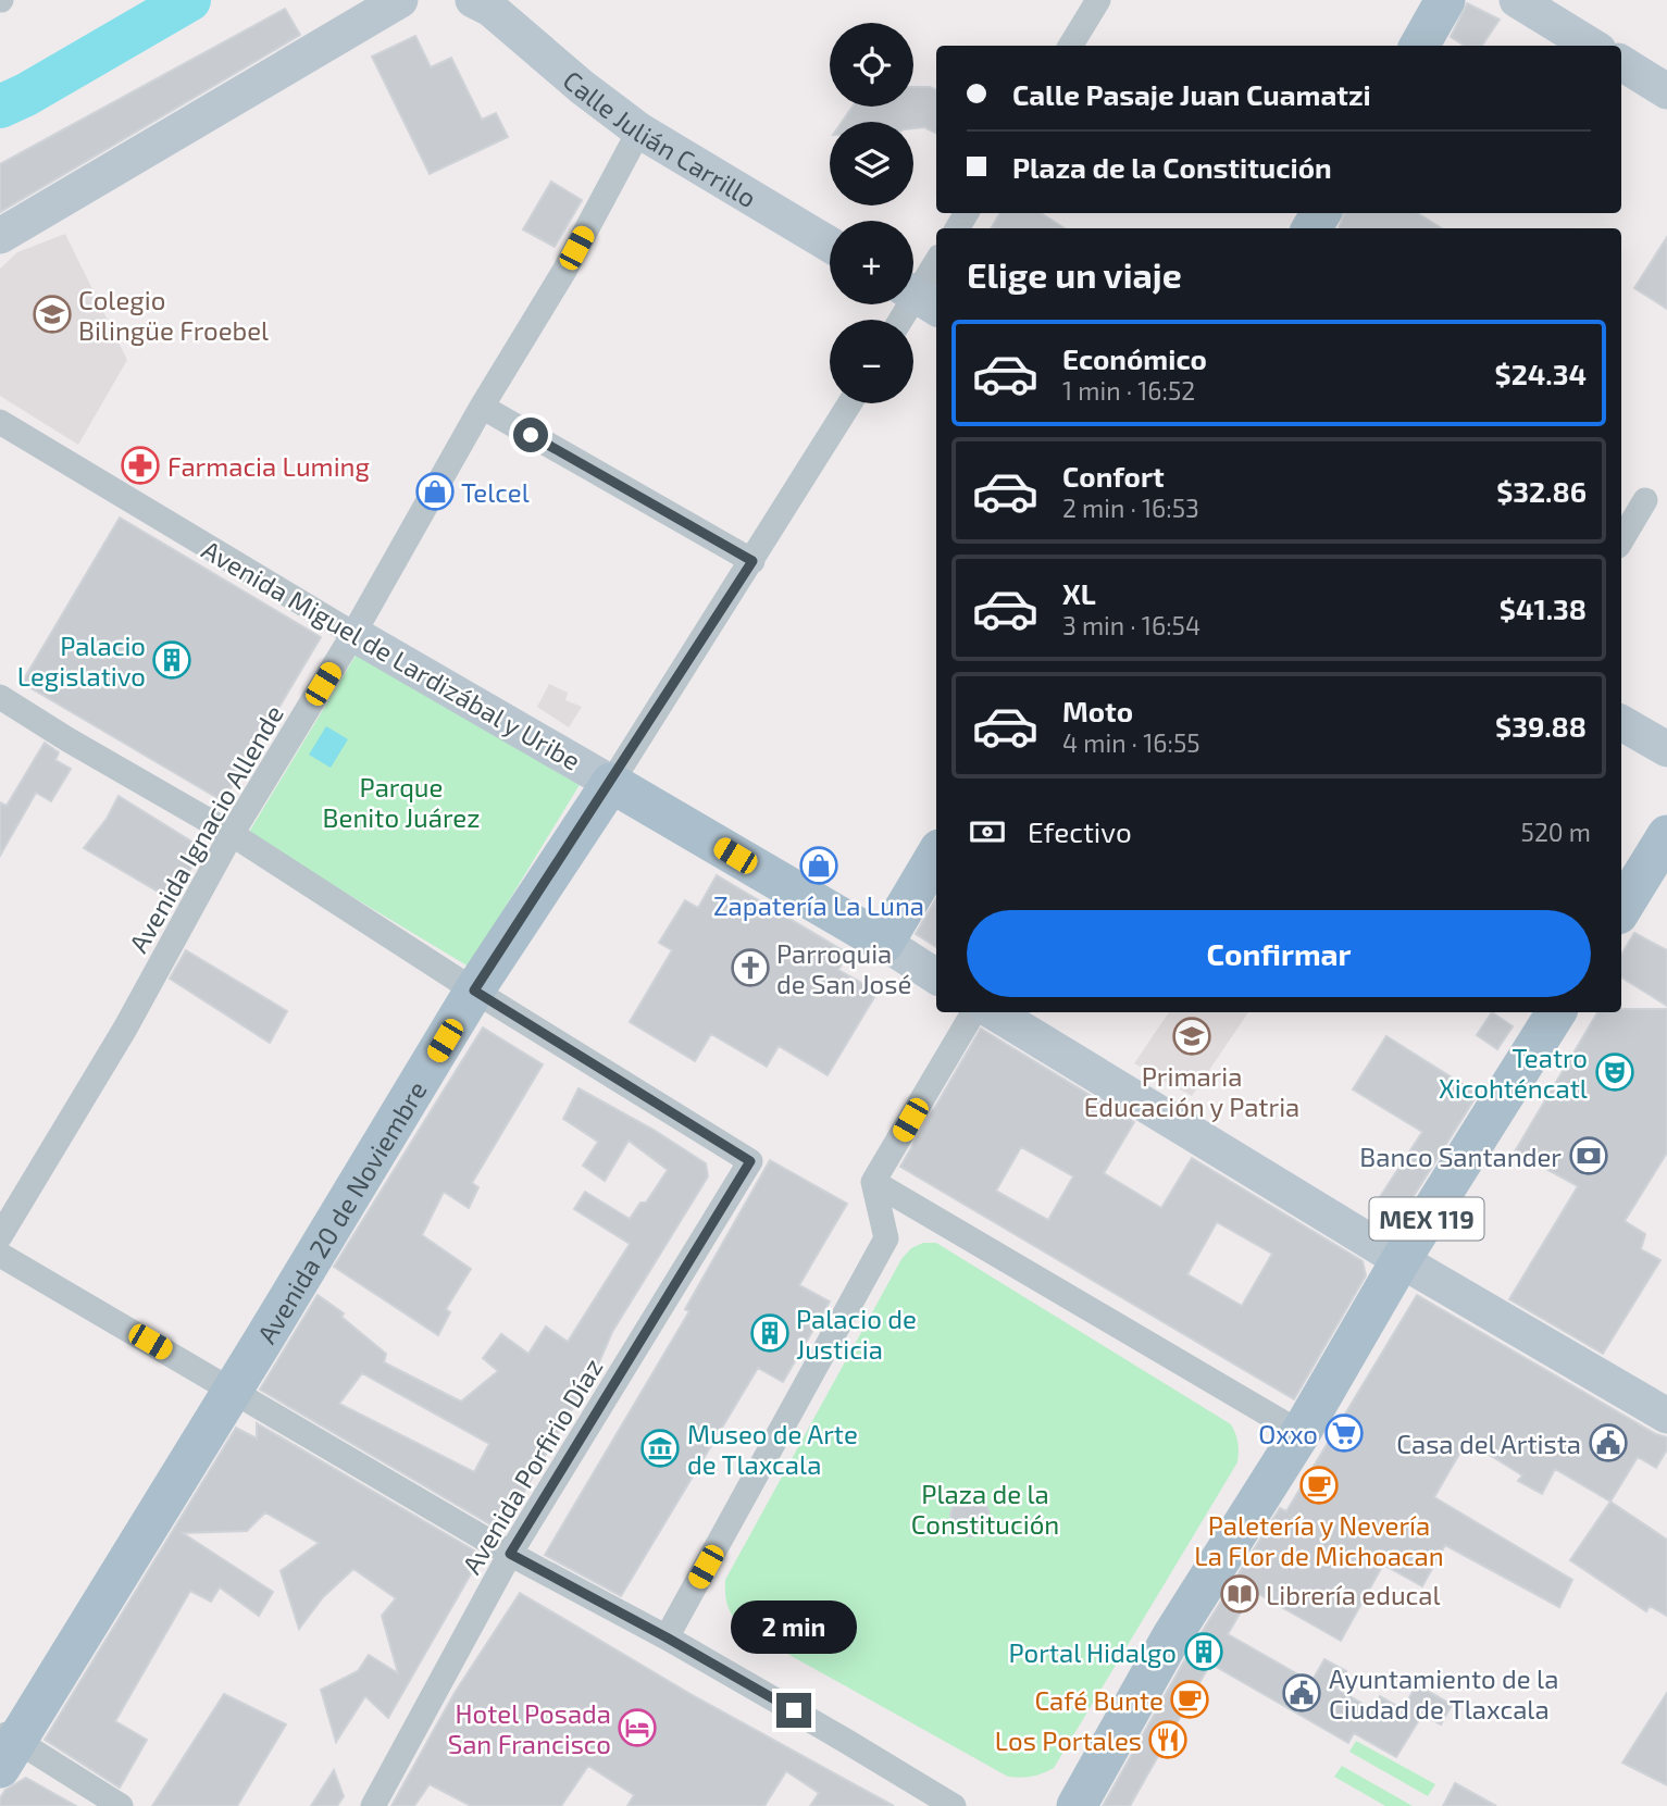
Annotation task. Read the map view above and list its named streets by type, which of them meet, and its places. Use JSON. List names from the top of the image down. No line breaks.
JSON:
{"streets":{"main road":["Avenida Miguel de Lardizábal y Uribe","Avenida 20 de Noviembre","MEX 119"],"street":["Calle Julián Carrillo","Avenida Ignacio Allende","Avenida Porfirio Díaz"]},"crossings":[["Calle Julián Carrillo","Avenida Ignacio Allende"],["Avenida Miguel de Lardizábal y Uribe","Avenida Ignacio Allende"],["Avenida Miguel de Lardizábal y Uribe","Avenida 20 de Noviembre"],["Avenida 20 de Noviembre","Avenida Porfirio Díaz"]],"parks":["Parque Benito Juárez","Plaza de la Constitución"],"places":{"school or university":["Colegio Bilingüe Froebel","Primaria Educación y Patria"],"pharmacy":["Farmacia Luming"],"shop":["Telcel","Zapatería La Luna"],"building":["Palacio Legislativo","Palacio de Justicia","Portal Hidalgo"],"church":["Parroquia de San José"],"theatre":["Teatro Xicohténcatl"],"bank":["Banco Santander"],"supermarket":["Oxxo"],"public building":["Casa del Artista","Ayuntamiento de la Ciudad de Tlaxcala"],"museum":["Museo de Arte de Tlaxcala"],"cafe":["Paletería y Nevería La Flor de Michoacan","Café Bunte"],"library":["Librería educal"],"hotel":["Hotel Posada San Francisco"],"restaurant":["Los Portales"]},"page":{"map_buttons":["+","−"],"banner":["Calle Pasaje Juan Cuamatzi","Plaza de la Constitución"],"heading":"Elige un viaje","list":[{"name":"Económico","note":"1 min · 16:52","value":"$24.34"},{"name":"Confort","note":"2 min · 16:53","value":"$32.86"},{"name":"XL","note":"3 min · 16:54","value":"$41.38"},{"name":"Moto","note":"4 min · 16:55","value":"$39.88"}],"pay":["Efectivo","520 m"],"buttons":"Confirmar","bubble":"2 min"}}
